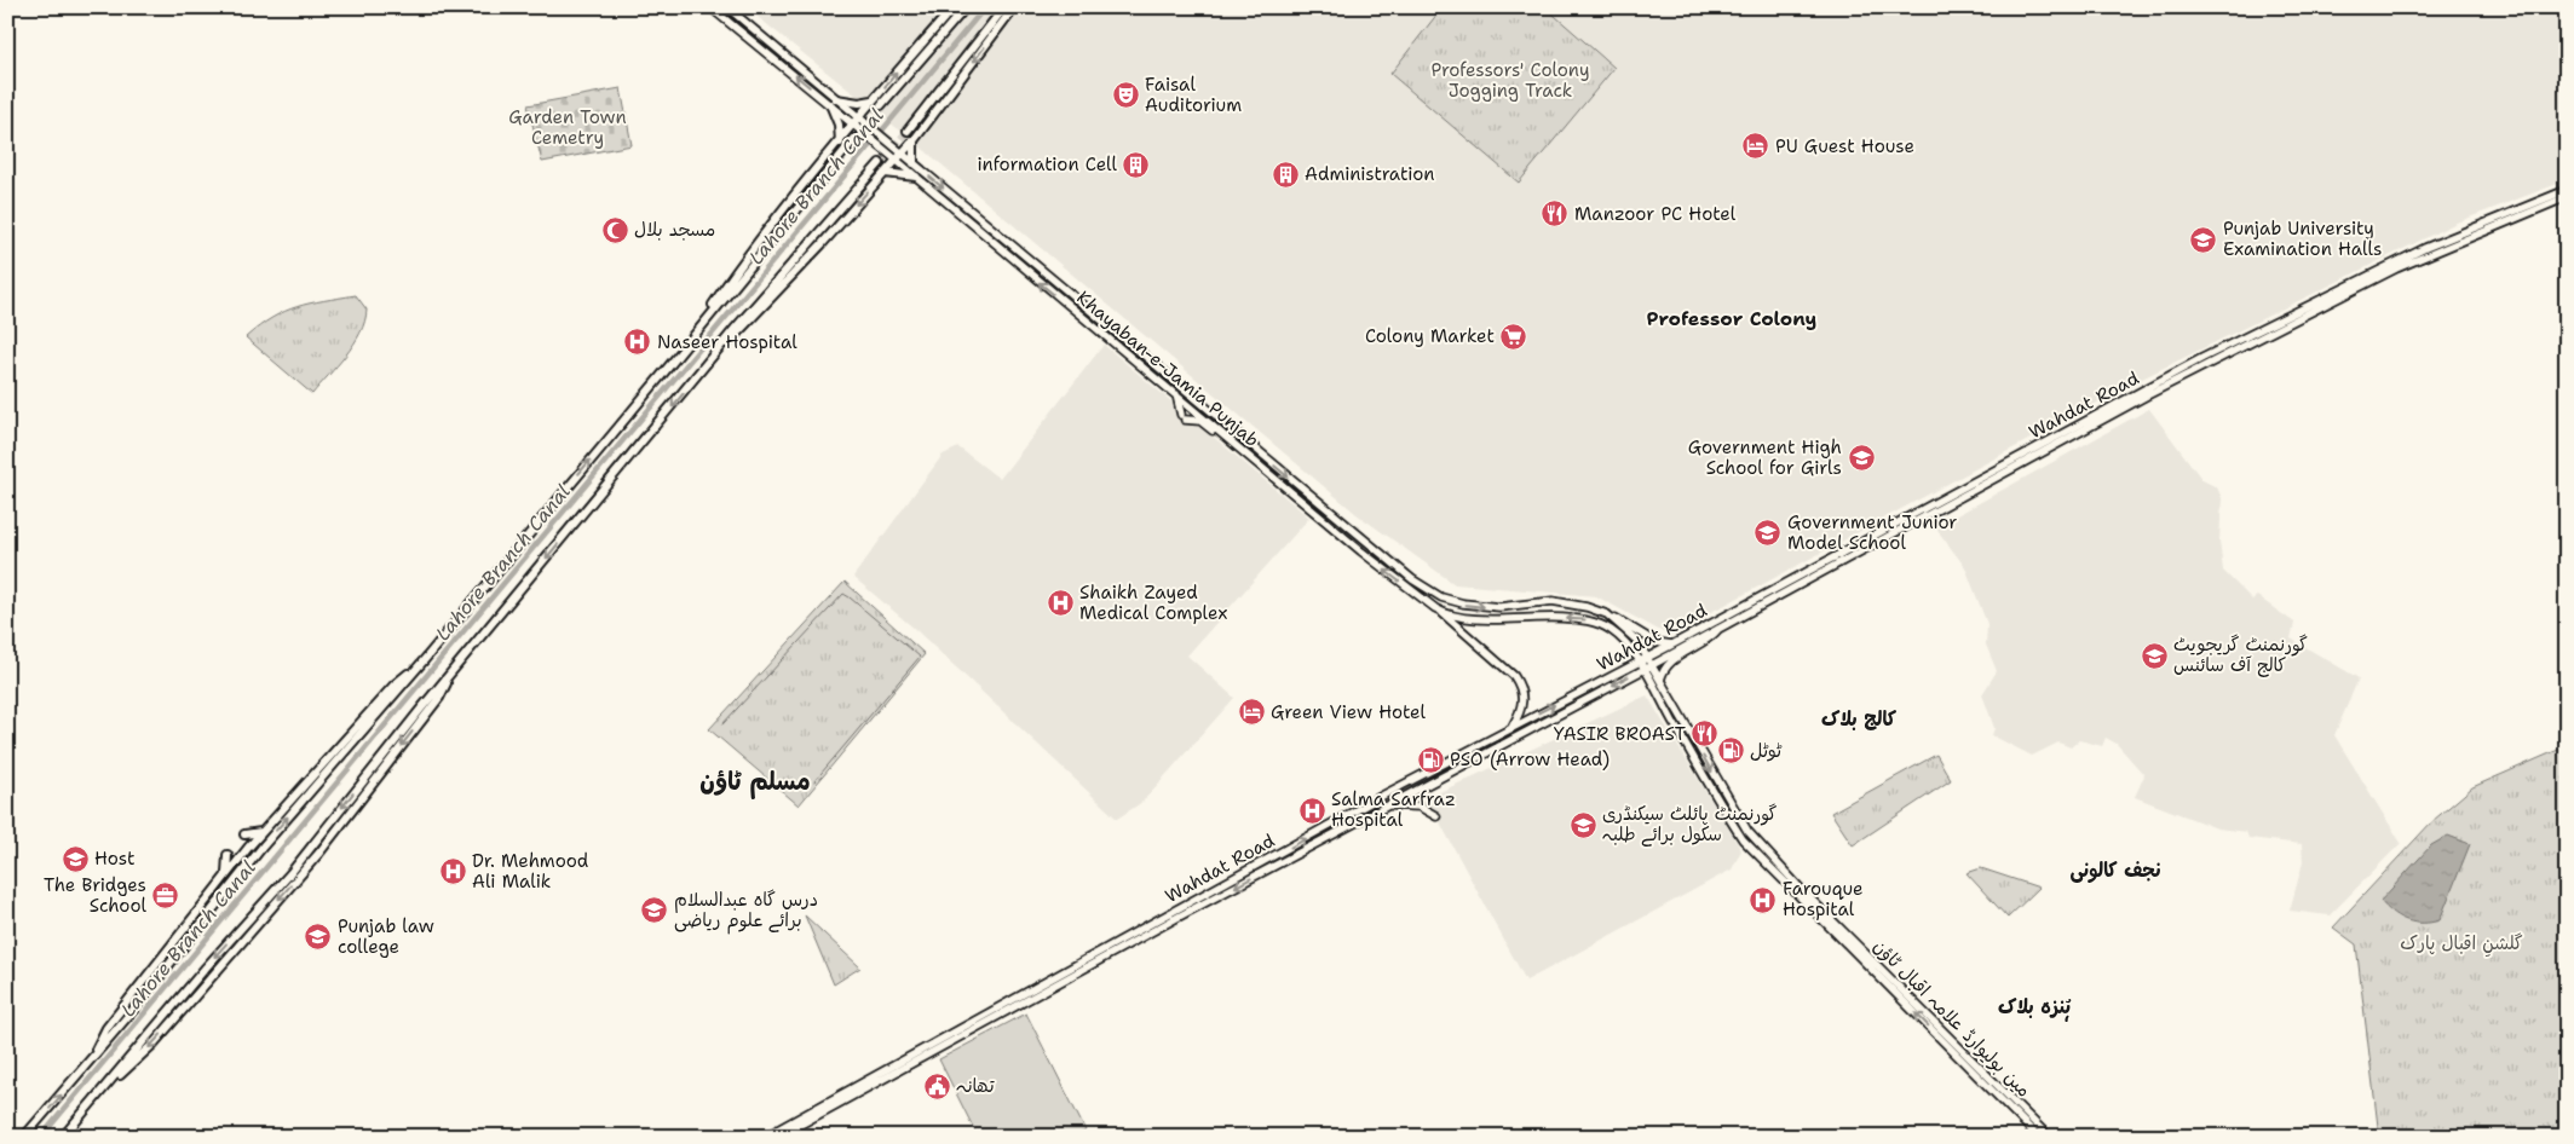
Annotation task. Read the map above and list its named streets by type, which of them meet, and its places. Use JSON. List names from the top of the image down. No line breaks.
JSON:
{"streets":{"main road":["Khayaban-e-Jamia Punjab","Wahdat Road","مین بولیوارڈ علامہ اقبال ٹاؤن"]},"crossings":[["Khayaban-e-Jamia Punjab","Wahdat Road"],["Khayaban-e-Jamia Punjab","مین بولیوارڈ علامہ اقبال ٹاؤن"],["Wahdat Road","مین بولیوارڈ علامہ اقبال ٹاؤن"]],"districts":["Professor Colony","کالج بلاک","مسلم ٹاؤن","نجف کالونی","ہُنزہ بلاک"],"water":["Lahore Branch Canal"],"parks":["Professors' Colony Jogging Track","Garden Town Cemetry","گلشنِ اقبال پارک"],"places":{"theatre":["Faisal Auditorium"],"hotel":["PU Guest House","Green View Hotel"],"building":["information Cell","Administration"],"restaurant":["Manzoor PC Hotel","YASIR BROAST"],"mosque":["مسجد بلال"],"school or university":["Punjab University Examination Halls","Government High School for Girls","Government Junior Model School","گورنمنٹ گریجویٹ کالج آف سائنس","گورنمنٹ پائلٹ سیکنڈری سکول برائے طلبہ","Host","درس گاہ عبدالسلام برائے علوم ریاضی","Punjab law college"],"supermarket":["Colony Market"],"hospital":["Naseer Hospital","Shaikh Zayed Medical Complex","Salma Sarfraz Hospital","Dr. Mehmood Ali Malik","Farouque Hospital"],"fuel station":["ٹوٹل","PSO (Arrow Head)"],"office":["The Bridges School"],"public building":["تھانہ"]}}
